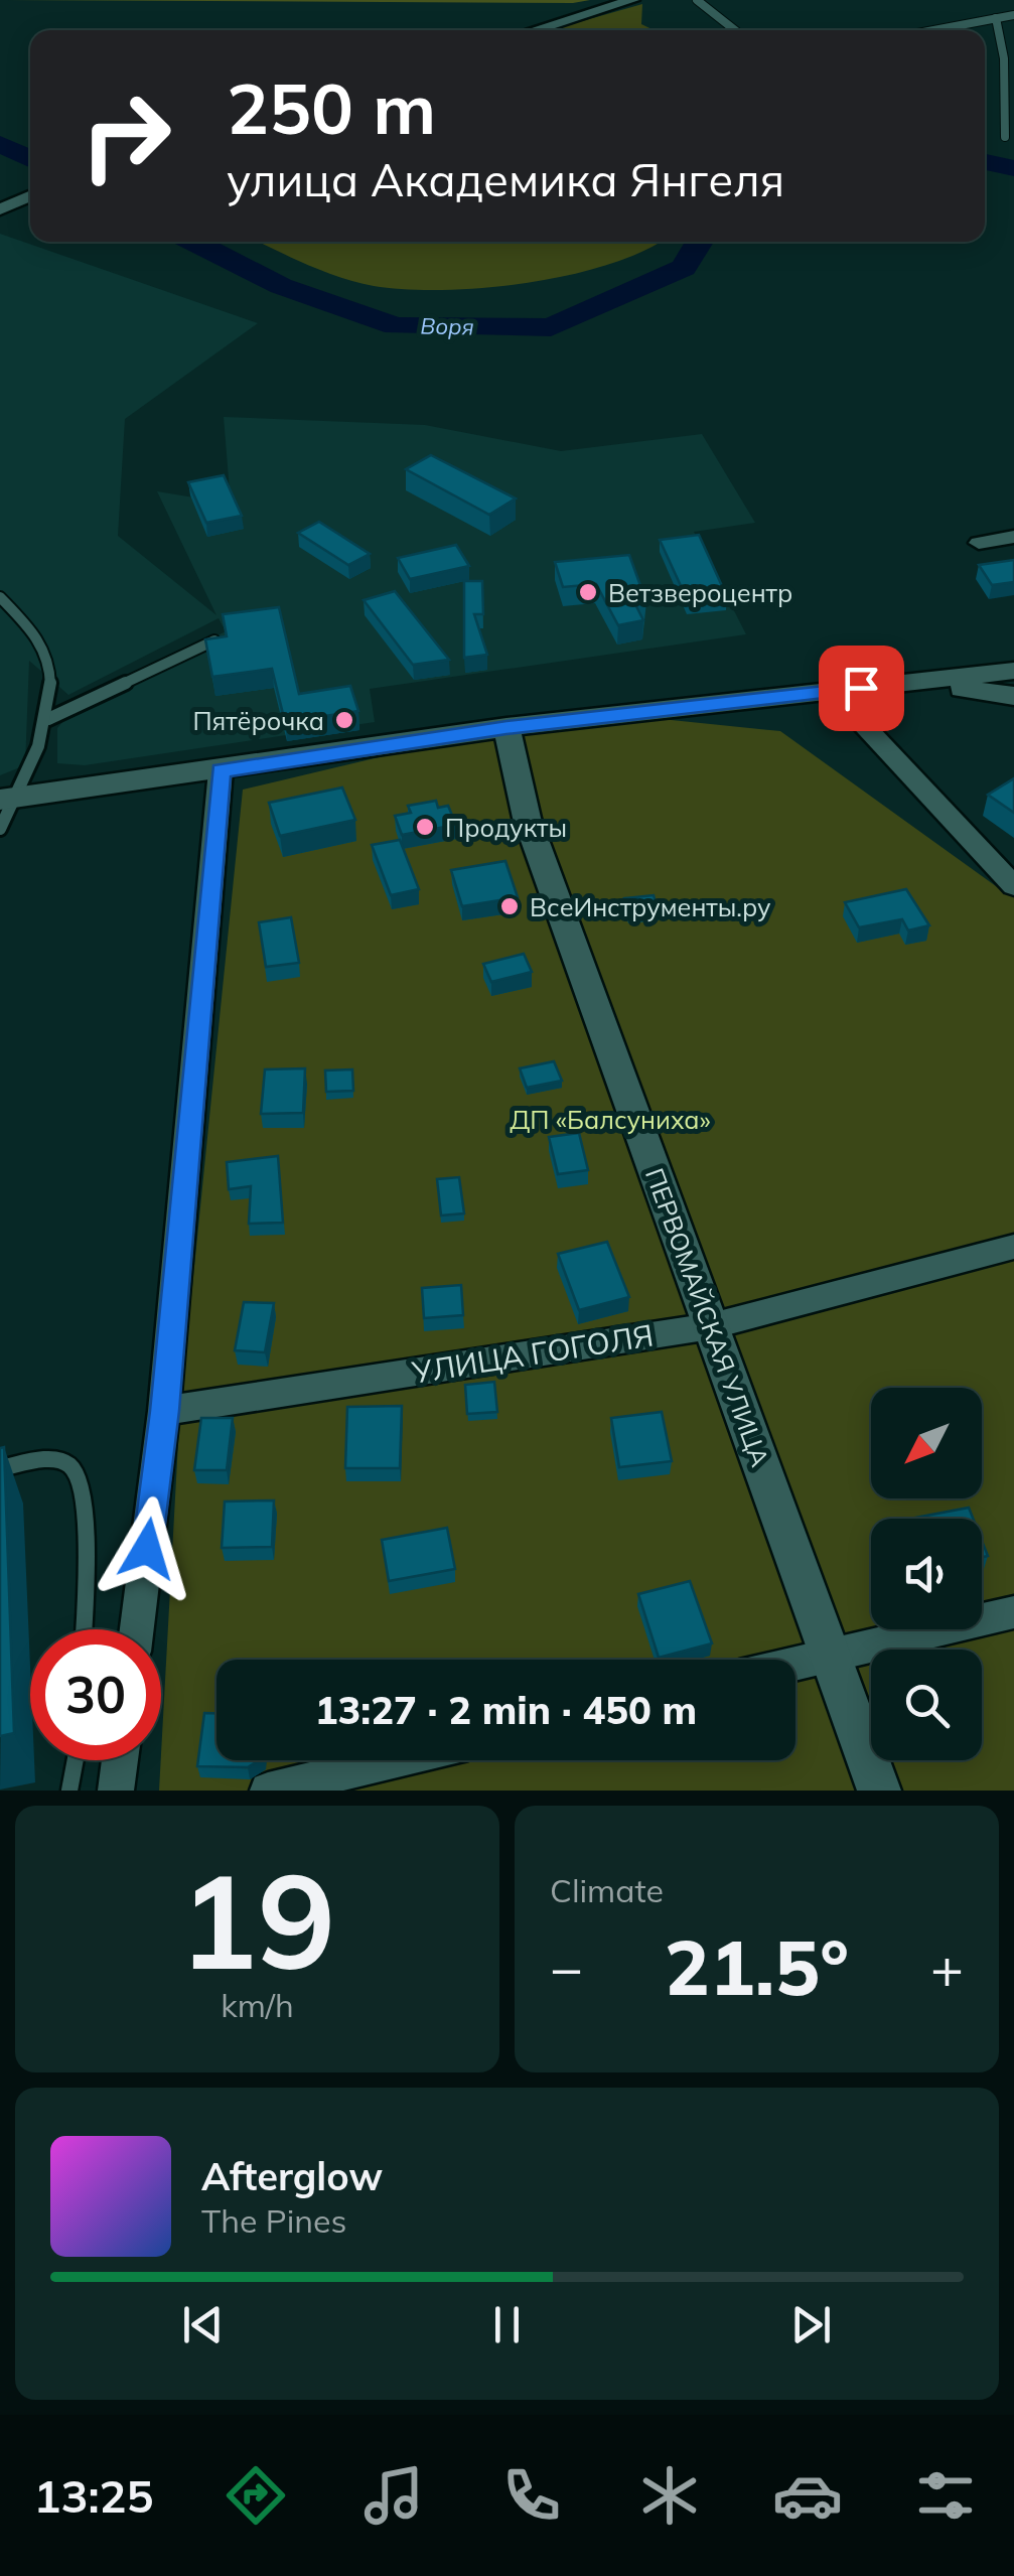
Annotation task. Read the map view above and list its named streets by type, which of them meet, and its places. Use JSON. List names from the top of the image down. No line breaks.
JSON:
{"streets":{"street":["ПЕРВОМАЙСКАЯ УЛИЦА","УЛИЦА ГОГОЛЯ"]},"crossings":[["ПЕРВОМАЙСКАЯ УЛИЦА","УЛИЦА ГОГОЛЯ"]],"water":["Воря"],"parks":["ДП «Балсуниха»"],"places":["Ветзвероцентр","Пятёрочка","Продукты","ВсеИнструменты.ру"],"north":"bottom left","page":{"turn":["250 m","улица Академика Янгеля"],"limit":"30","trip":"13:27 · 2 min · 450 m","tile":[["19","km/h"],"Climate"],"heat":["−","21.5°","+"],"song":["Afterglow","The Pines"],"tabs":"13:25"}}
